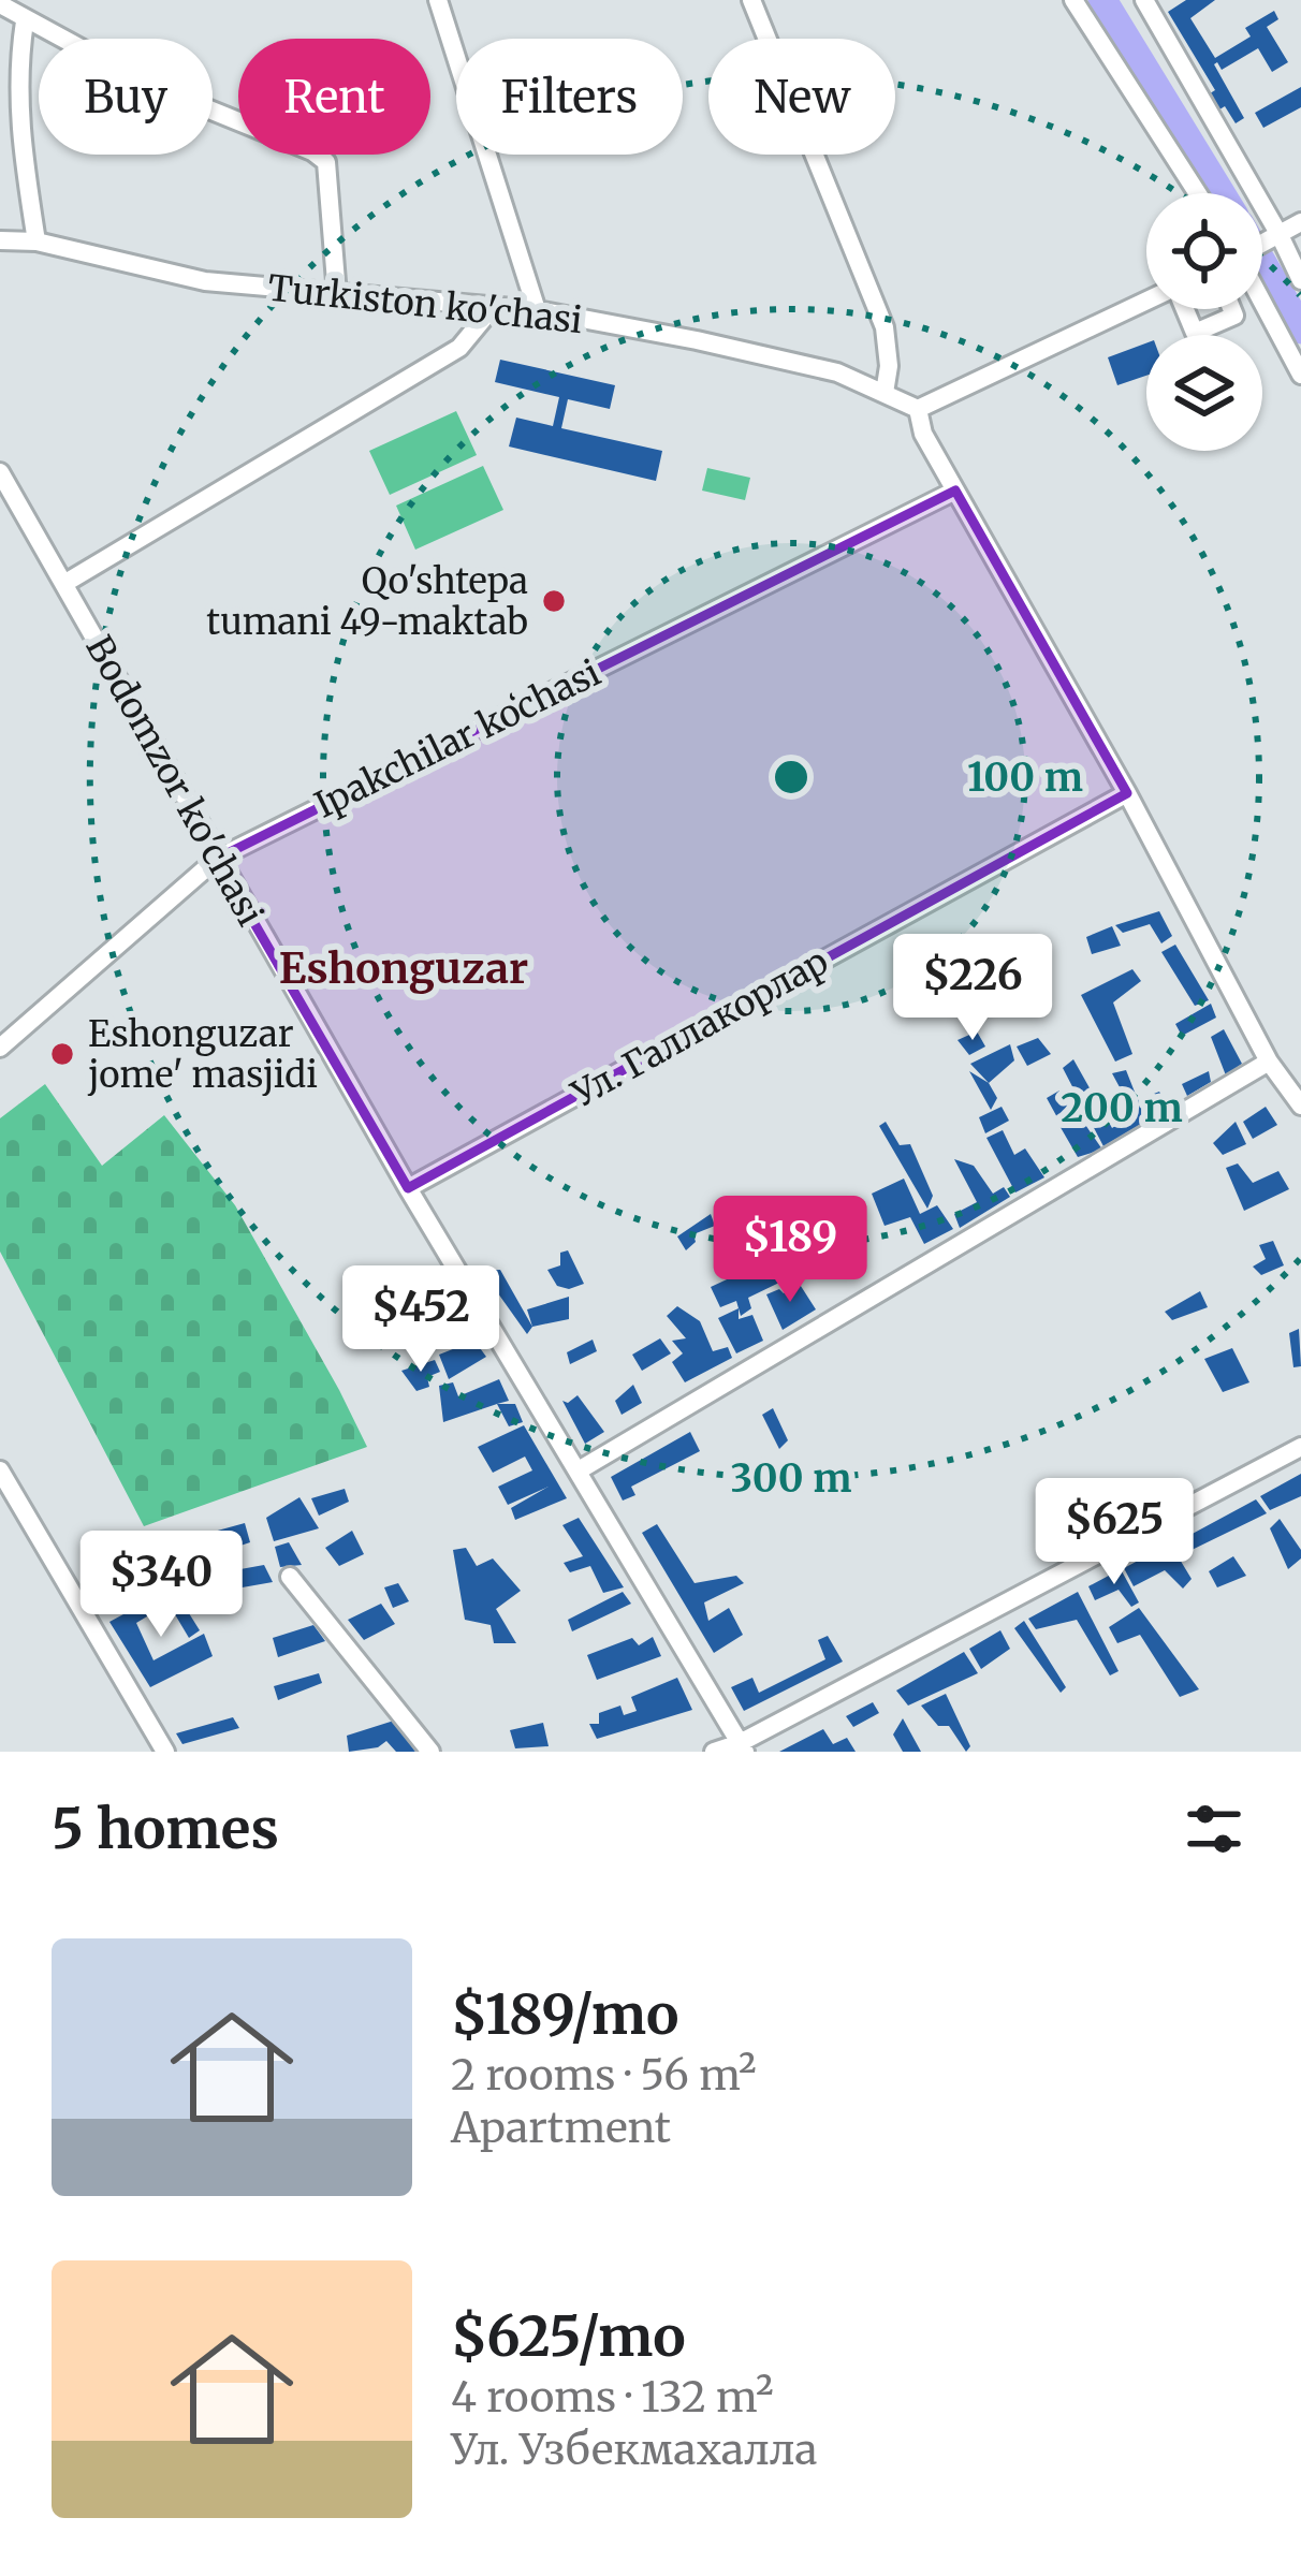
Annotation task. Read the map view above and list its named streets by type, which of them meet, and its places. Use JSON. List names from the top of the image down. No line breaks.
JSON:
{"streets":{"street":["Turkiston ko'chasi","Ipakchilar koʻchasi","Bodomzor ko'chasi","Ул. Галлакорлар"]},"crossings":[["Ipakchilar koʻchasi","Bodomzor ko'chasi"],["Bodomzor ko'chasi","Ул. Галлакорлар"]],"districts":["Eshonguzar"],"places":["Qo'shtepa tumani 49-maktab","Eshonguzar jome' masjidi"],"page":{"chip":["Buy","Rent","Filters","New"],"price":["$226","$189","$452","$625","$340"],"heading":"5 homes","list":[{"name":"$189/mo","note":"2 rooms · 56 m² · Apartment"},{"name":"$625/mo","note":"4 rooms · 132 m² · Ул. Узбекмахалла"}]},"rings":["100 m","200 m","300 m"]}
